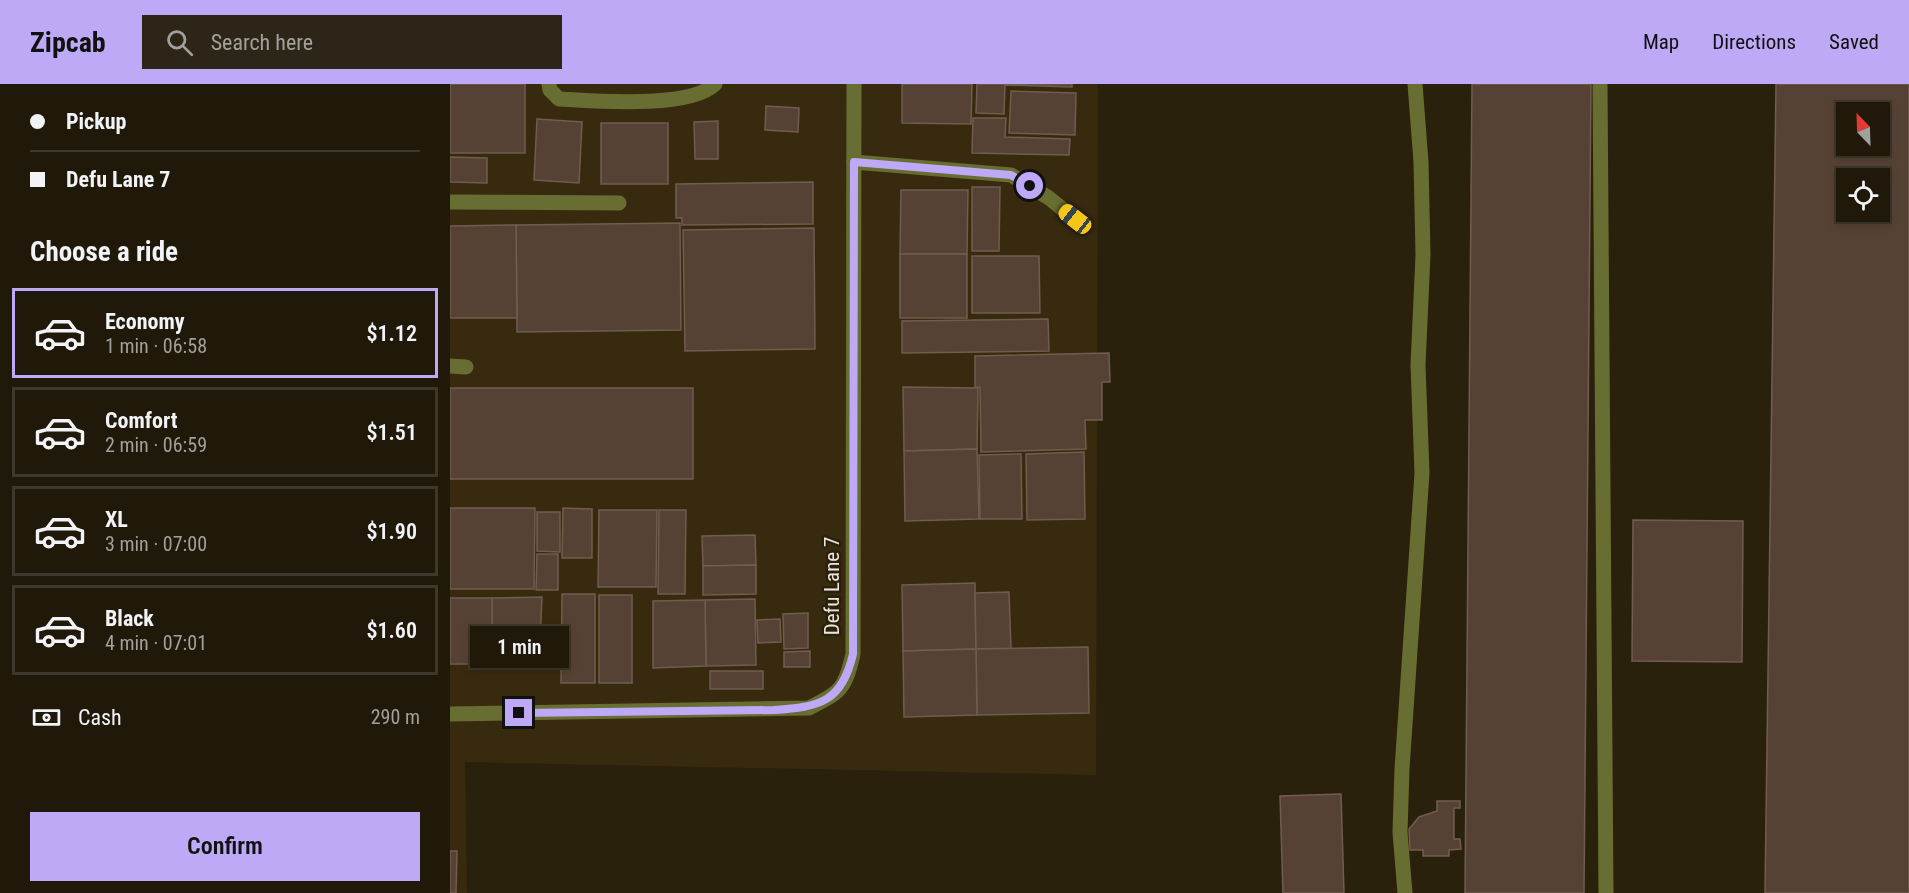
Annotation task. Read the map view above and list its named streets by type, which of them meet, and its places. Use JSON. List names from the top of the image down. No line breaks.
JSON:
{"streets":{"street":["Defu Lane 7"]},"north":"top left","page":{"header":"Zipcab","search":"Search here","nav":["Map","Directions","Saved"],"banner":["Pickup","Defu Lane 7"],"heading":"Choose a ride","list":[{"name":"Economy","note":"1 min · 06:58","value":"$1.12"},{"name":"Comfort","note":"2 min · 06:59","value":"$1.51"},{"name":"XL","note":"3 min · 07:00","value":"$1.90"},{"name":"Black","note":"4 min · 07:01","value":"$1.60"}],"bubble":"1 min","pay":["Cash","290 m"],"buttons":"Confirm"}}
